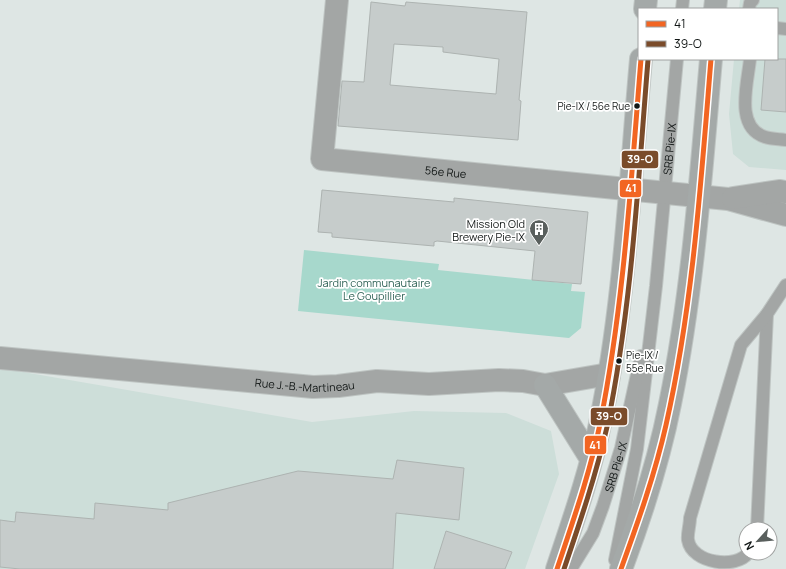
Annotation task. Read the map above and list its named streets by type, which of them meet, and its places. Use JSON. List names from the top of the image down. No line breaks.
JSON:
{"streets":{"street":["56e Rue","Rue J.-B.-Martineau"],"lane":["SRB Pie-IX"]},"crossings":[["SRB Pie-IX","56e Rue"]],"parks":["Jardin communautaire Le Goupillier"],"places":{"other":["Pie-IX / 56e Rue","Pie-IX / 55e Rue"],"building":["Mission Old Brewery Pie-IX"]},"lines":["transit line 41","transit line 39-O"],"legend":["41","39-O"],"north":"bottom left"}
